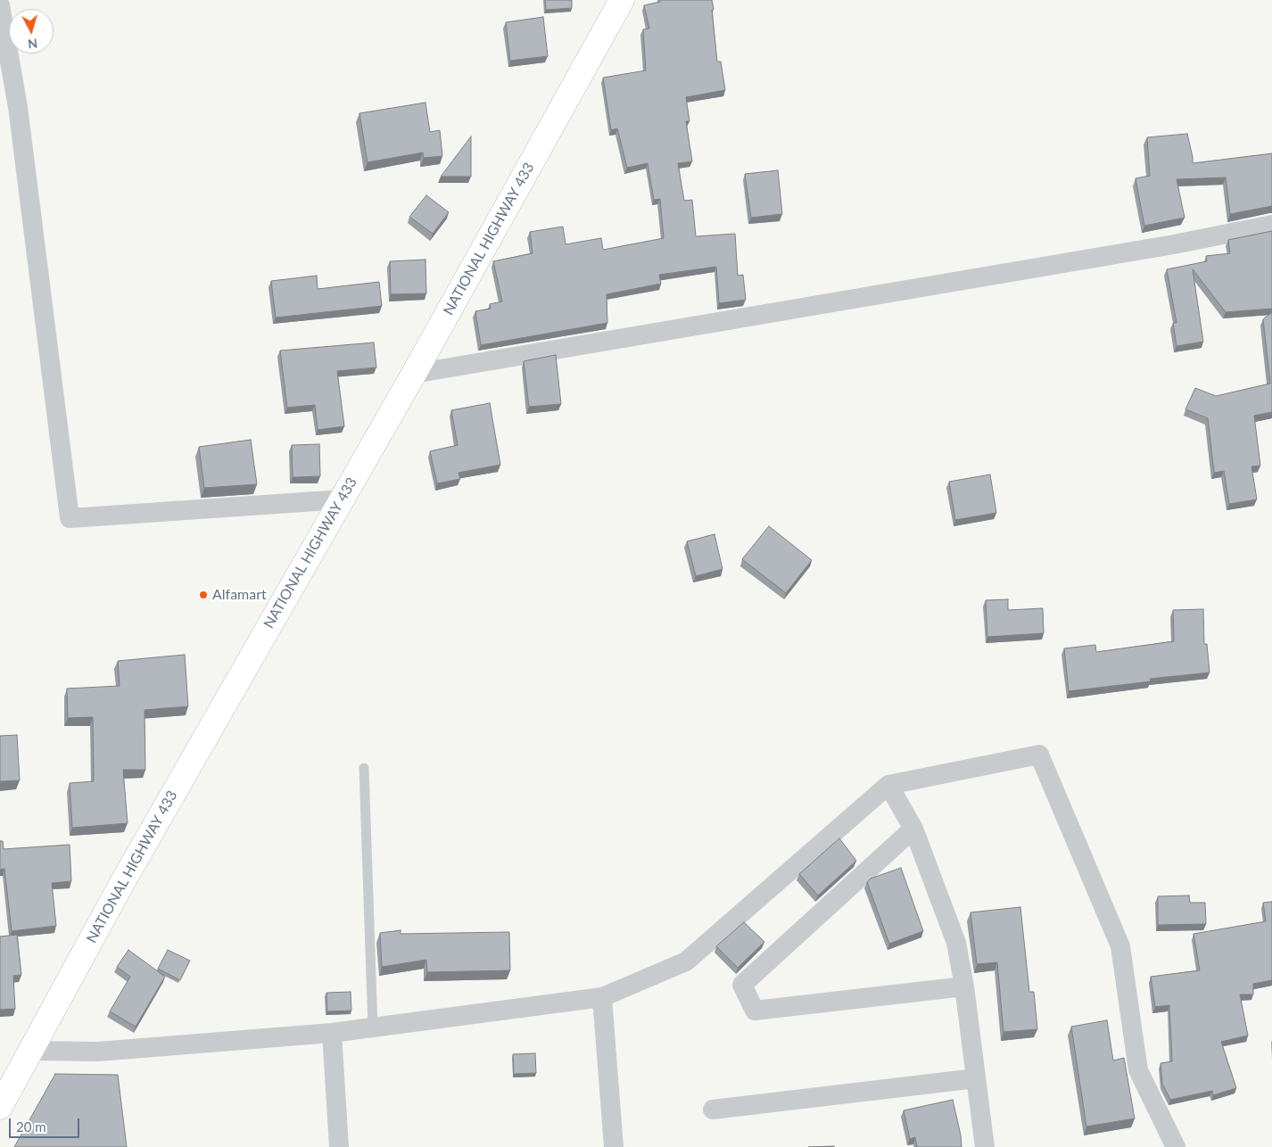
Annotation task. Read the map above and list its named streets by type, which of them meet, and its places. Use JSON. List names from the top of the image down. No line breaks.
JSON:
{"streets":{"main road":["NATIONAL HIGHWAY 433"]},"places":["Alfamart"],"scale_bar":"20 m","north":"bottom"}
